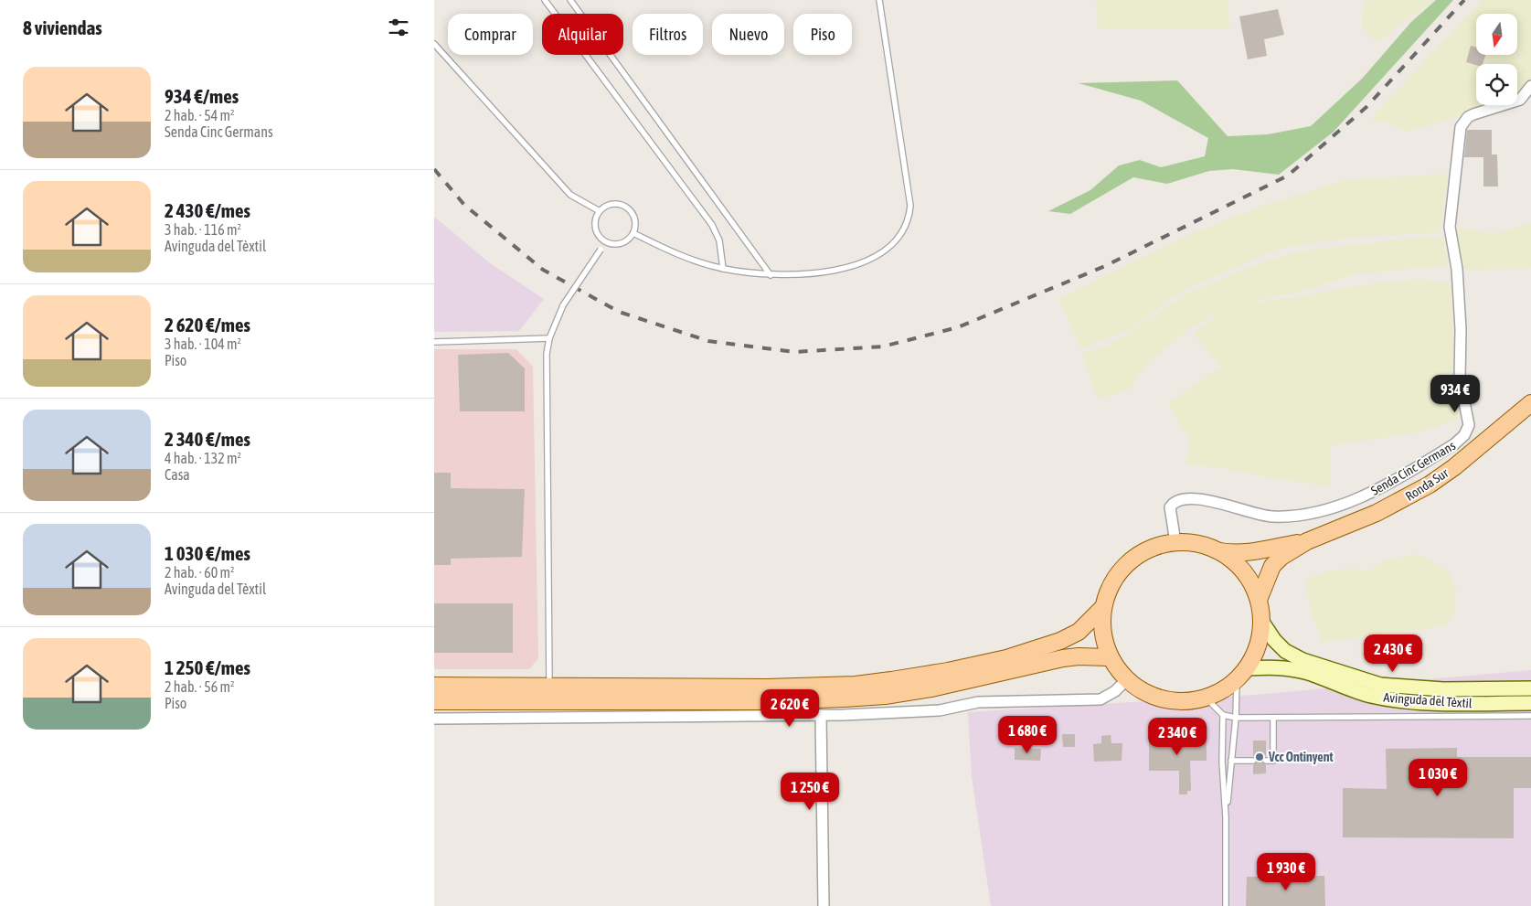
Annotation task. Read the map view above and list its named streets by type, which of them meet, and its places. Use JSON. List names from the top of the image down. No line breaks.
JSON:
{"streets":{"main road":["Ronda Sur"],"street":["Senda Cinc Germans","Avinguda del Tèxtil"]},"crossings":[["Senda Cinc Germans","Ronda Sur"],["Senda Cinc Germans","Avinguda del Tèxtil"],["Ronda Sur","Avinguda del Tèxtil"]],"places":["Vcc Ontinyent"],"north":"bottom","page":{"heading":"8 viviendas","chip":["Comprar","Alquilar","Filtros","Nuevo","Piso"],"list":[{"name":"934 €/mes","note":"2 hab. · 54 m² · Senda Cinc Germans"},{"name":"2 430 €/mes","note":"3 hab. · 116 m² · Avinguda del Tèxtil"},{"name":"2 620 €/mes","note":"3 hab. · 104 m² · Piso"},{"name":"2 340 €/mes","note":"4 hab. · 132 m² · Casa"},{"name":"1 030 €/mes","note":"2 hab. · 60 m² · Avinguda del Tèxtil"},{"name":"1 250 €/mes","note":"2 hab. · 56 m² · Piso"}],"price":["934 €","2 430 €","2 620 €","1 680 €","2 340 €","1 030 €","1 250 €","1 930 €"]}}
